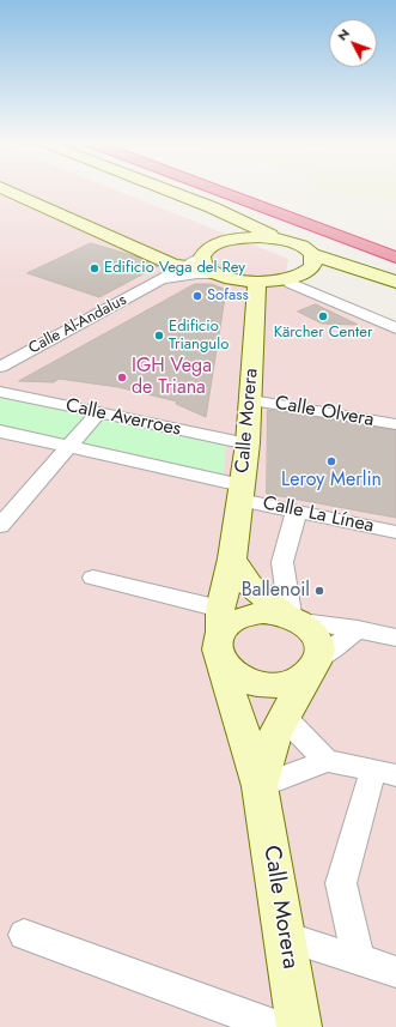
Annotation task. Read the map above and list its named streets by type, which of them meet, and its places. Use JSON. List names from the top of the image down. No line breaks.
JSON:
{"streets":{"street":["Calle Al-Andalus","Calle Olvera","Calle Averroes","Calle Morera","Calle La Línea"]},"crossings":[["Calle Olvera","Calle Morera"],["Calle Averroes","Calle Morera"],["Calle Averroes","Calle La Línea"],["Calle Morera","Calle La Línea"]],"places":["Edificio Vega del Rey","Sofass","Kärcher Center","Edificio Triangulo","IGH Vega de Triana","Leroy Merlin","Ballenoil"],"north":"top left"}
